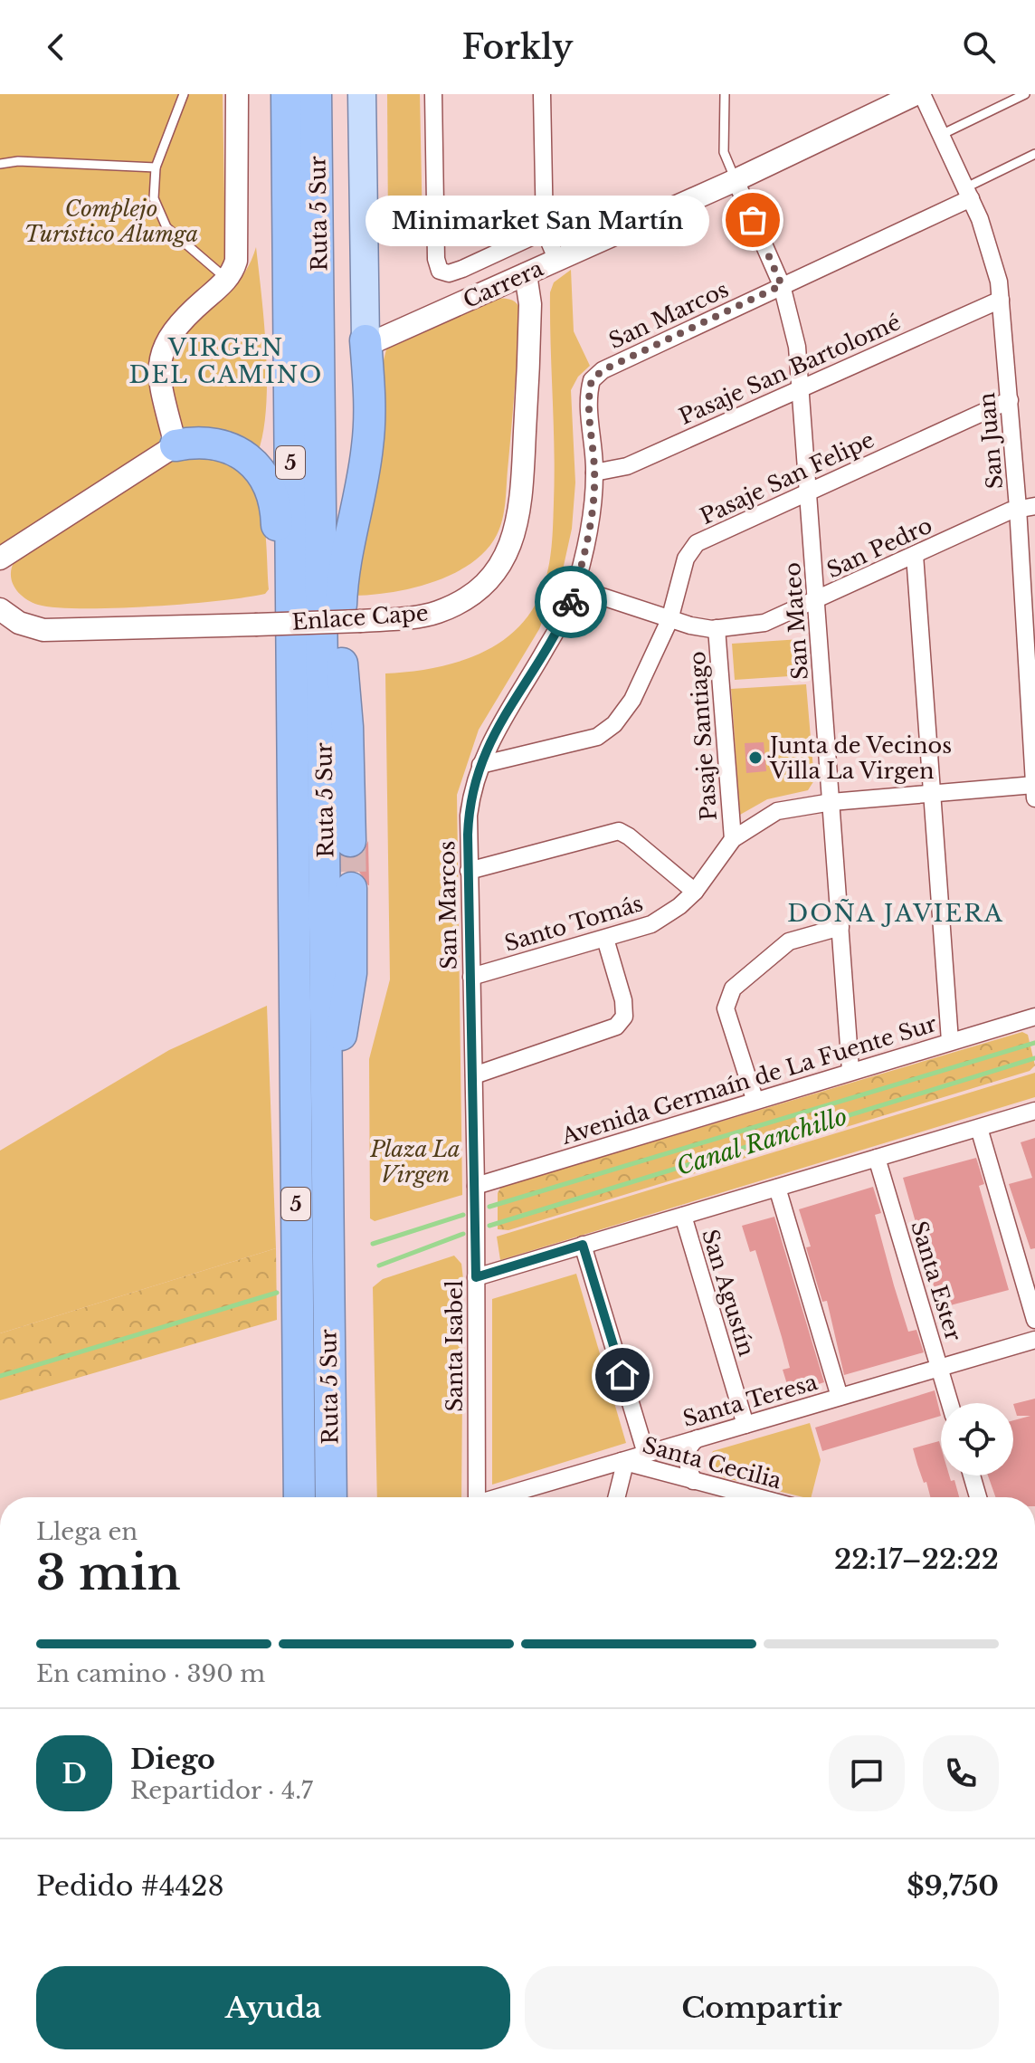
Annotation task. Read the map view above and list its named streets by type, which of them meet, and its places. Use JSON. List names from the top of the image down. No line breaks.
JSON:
{"streets":{"highway":["Ruta 5 Sur","5"],"street":["Carrera","San Marcos","Pasaje San Bartolomé","San Juan","Pasaje San Felipe","San Pedro","Enlace Cape","San Mateo","Pasaje Santiago","Santo Tomás","Avenida Germaín de La Fuente Sur","Santa Ester","San Agustín","Santa Isabel","Santa Teresa","Santa Cecilia"]},"crossings":[["Carrera","Enlace Cape"],["Carrera","San Mateo"],["San Marcos","Pasaje San Bartolomé"],["San Marcos","San Juan"],["San Marcos","Pasaje San Felipe"],["San Marcos","San Pedro"],["San Marcos","San Mateo"],["San Marcos","Santo Tomás"],["San Marcos","Avenida Germaín de La Fuente Sur"],["San Marcos","Santa Isabel"],["Pasaje San Bartolomé","San Juan"],["Pasaje San Bartolomé","San Mateo"],["San Juan","Pasaje San Felipe"],["San Juan","San Pedro"],["San Juan","Santo Tomás"],["Pasaje San Felipe","San Pedro"],["Pasaje San Felipe","San Mateo"],["San Pedro","San Mateo"],["San Pedro","Pasaje Santiago"],["San Mateo","Santo Tomás"],["San Mateo","Avenida Germaín de La Fuente Sur"],["Pasaje Santiago","Santo Tomás"],["Avenida Germaín de La Fuente Sur","Santa Isabel"],["Santa Ester","Santa Teresa"],["San Agustín","Santa Teresa"],["Santa Teresa","Santa Cecilia"]],"districts":["VIRGEN DEL CAMINO","DOÑA JAVIERA"],"water":["Canal Ranchillo"],"parks":["Complejo Turístico Alumga","Plaza La Virgen"],"places":["Minimarket San Martín","Junta de Vecinos Villa La Virgen"],"page":{"header":"Forkly","bubble":"Minimarket San Martín","heading":["3 min","Llega en","22:17–22:22"],"panel":["Diego","Repartidor · 4.7","Pedido #4428","$9,750"],"bar":"En camino · 390 m","round":"D","buttons":["Ayuda","Compartir"]}}
